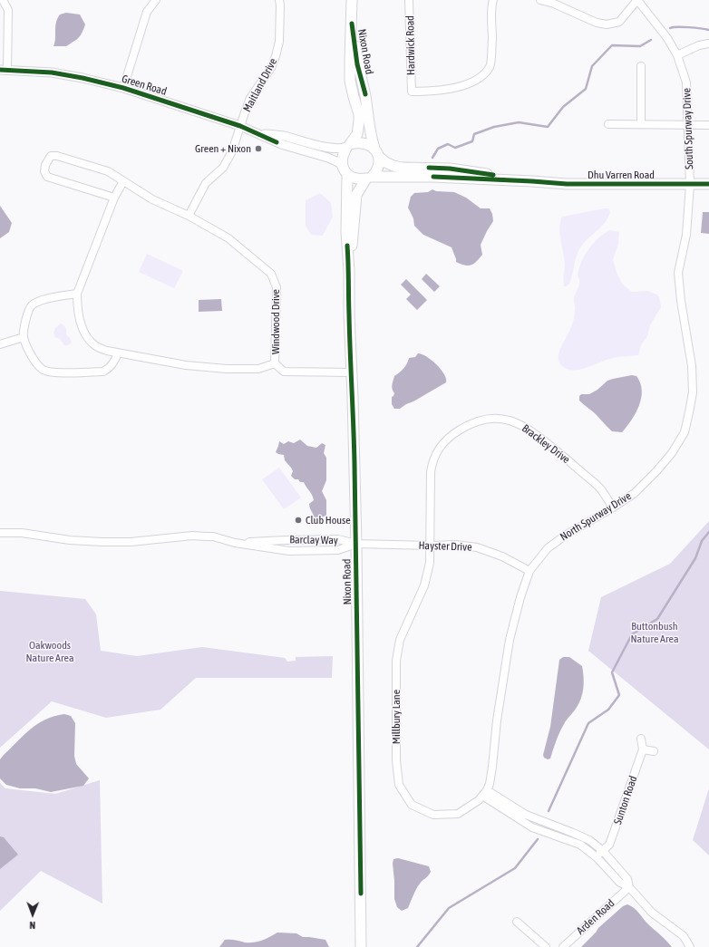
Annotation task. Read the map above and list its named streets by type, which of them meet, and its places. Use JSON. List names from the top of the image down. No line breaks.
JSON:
{"streets":{"main road":["Nixon Road","Dhu Varren Road"],"street":["Hardwick Road","Green Road","Maitland Drive","South Spurway Drive","Windwood Drive","Brackley Drive","North Spurway Drive","Barclay Way","Hayster Drive","Millbury Lane","Sunton Road","Arden Road"]},"crossings":[["Nixon Road","Green Road"],["Nixon Road","Dhu Varren Road"],["Nixon Road","Windwood Drive"],["Nixon Road","Barclay Way"],["Nixon Road","Hayster Drive"],["Green Road","Maitland Drive"],["Green Road","Dhu Varren Road"],["South Spurway Drive","Dhu Varren Road"],["South Spurway Drive","North Spurway Drive"],["Dhu Varren Road","North Spurway Drive"],["Brackley Drive","North Spurway Drive"],["Brackley Drive","Hayster Drive"],["Brackley Drive","Millbury Lane"],["North Spurway Drive","Hayster Drive"],["North Spurway Drive","Millbury Lane"],["Barclay Way","Hayster Drive"],["Hayster Drive","Millbury Lane"]],"parks":["Buttonbush Nature Area","Oakwoods Nature Area"],"places":["Green + Nixon","Club House"],"north":"bottom"}
